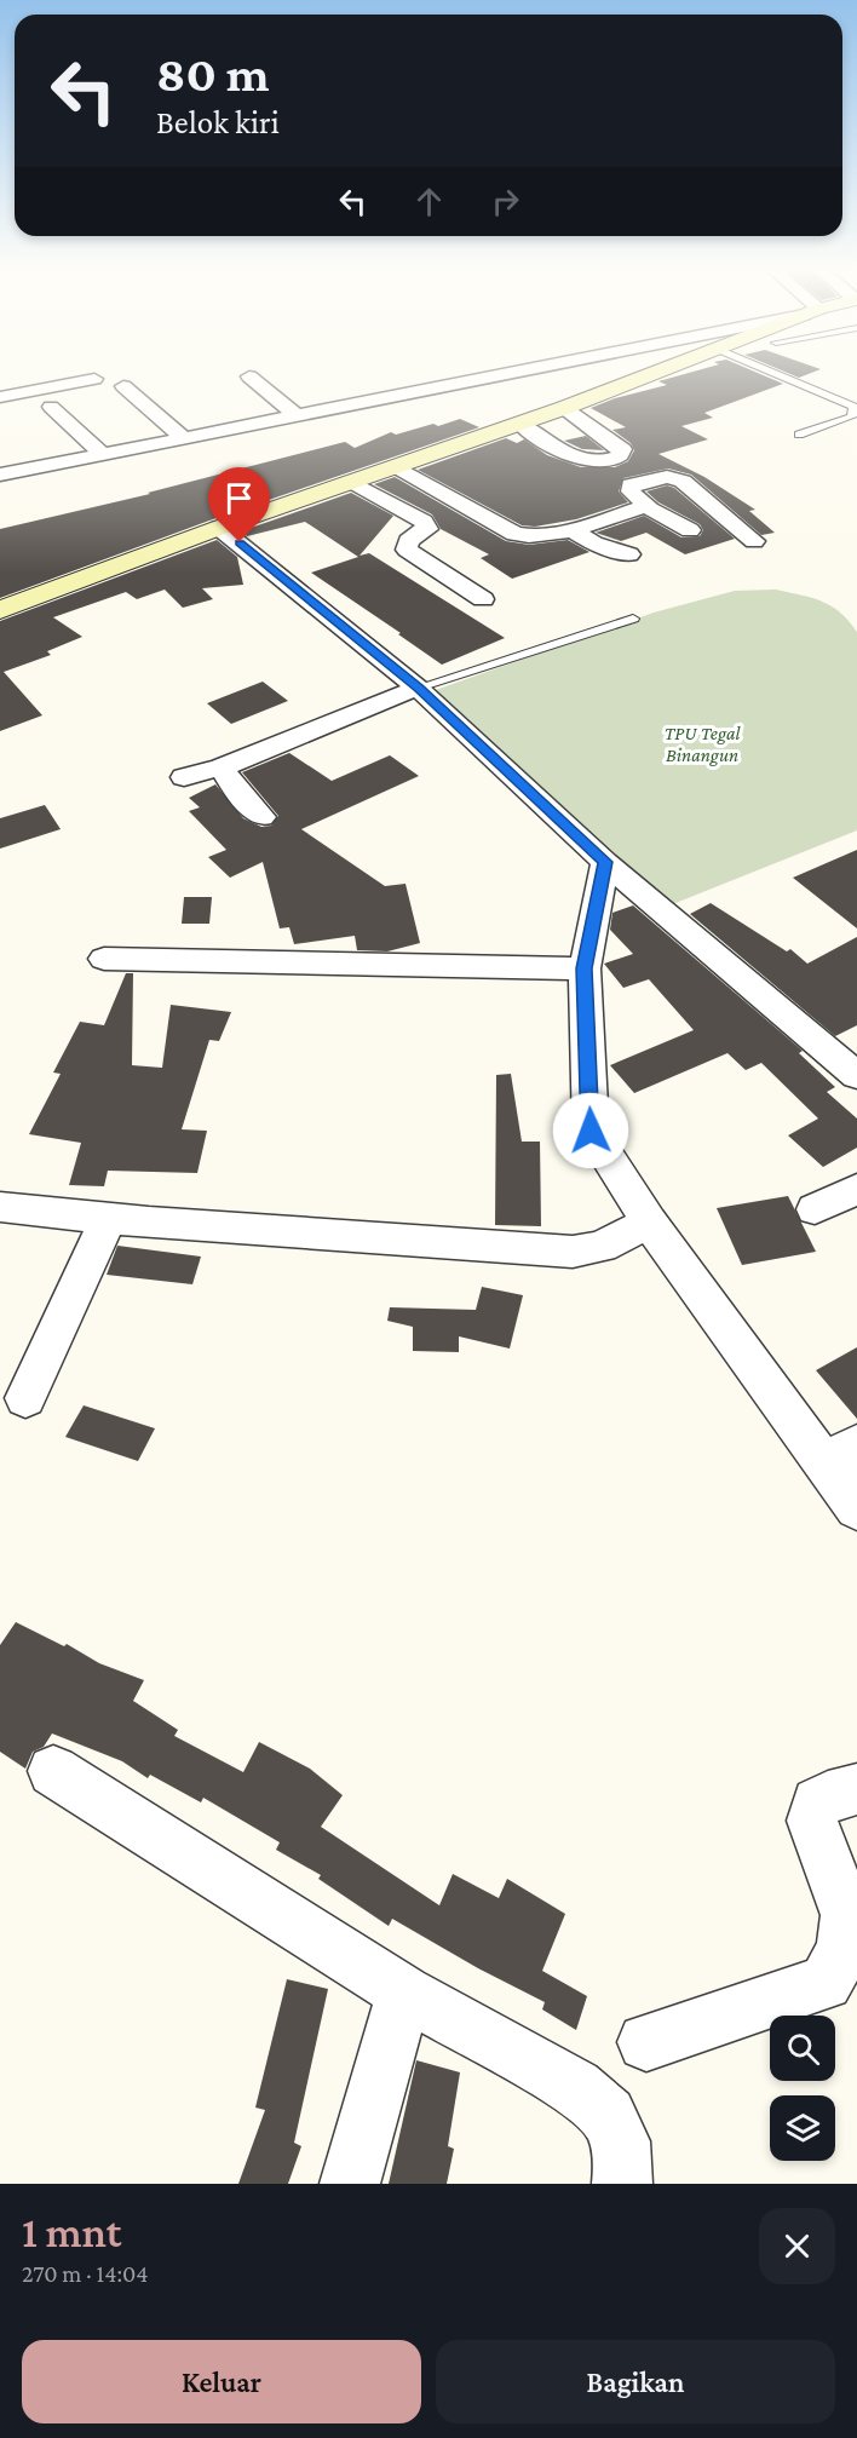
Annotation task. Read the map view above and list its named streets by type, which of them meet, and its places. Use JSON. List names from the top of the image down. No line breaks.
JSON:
{"parks":["TPU Tegal Binangun"],"page":{"turn":["80 m","Belok kiri"],"heading":["1 mnt","270 m · 14:04"],"buttons":["Keluar","Bagikan"]}}
